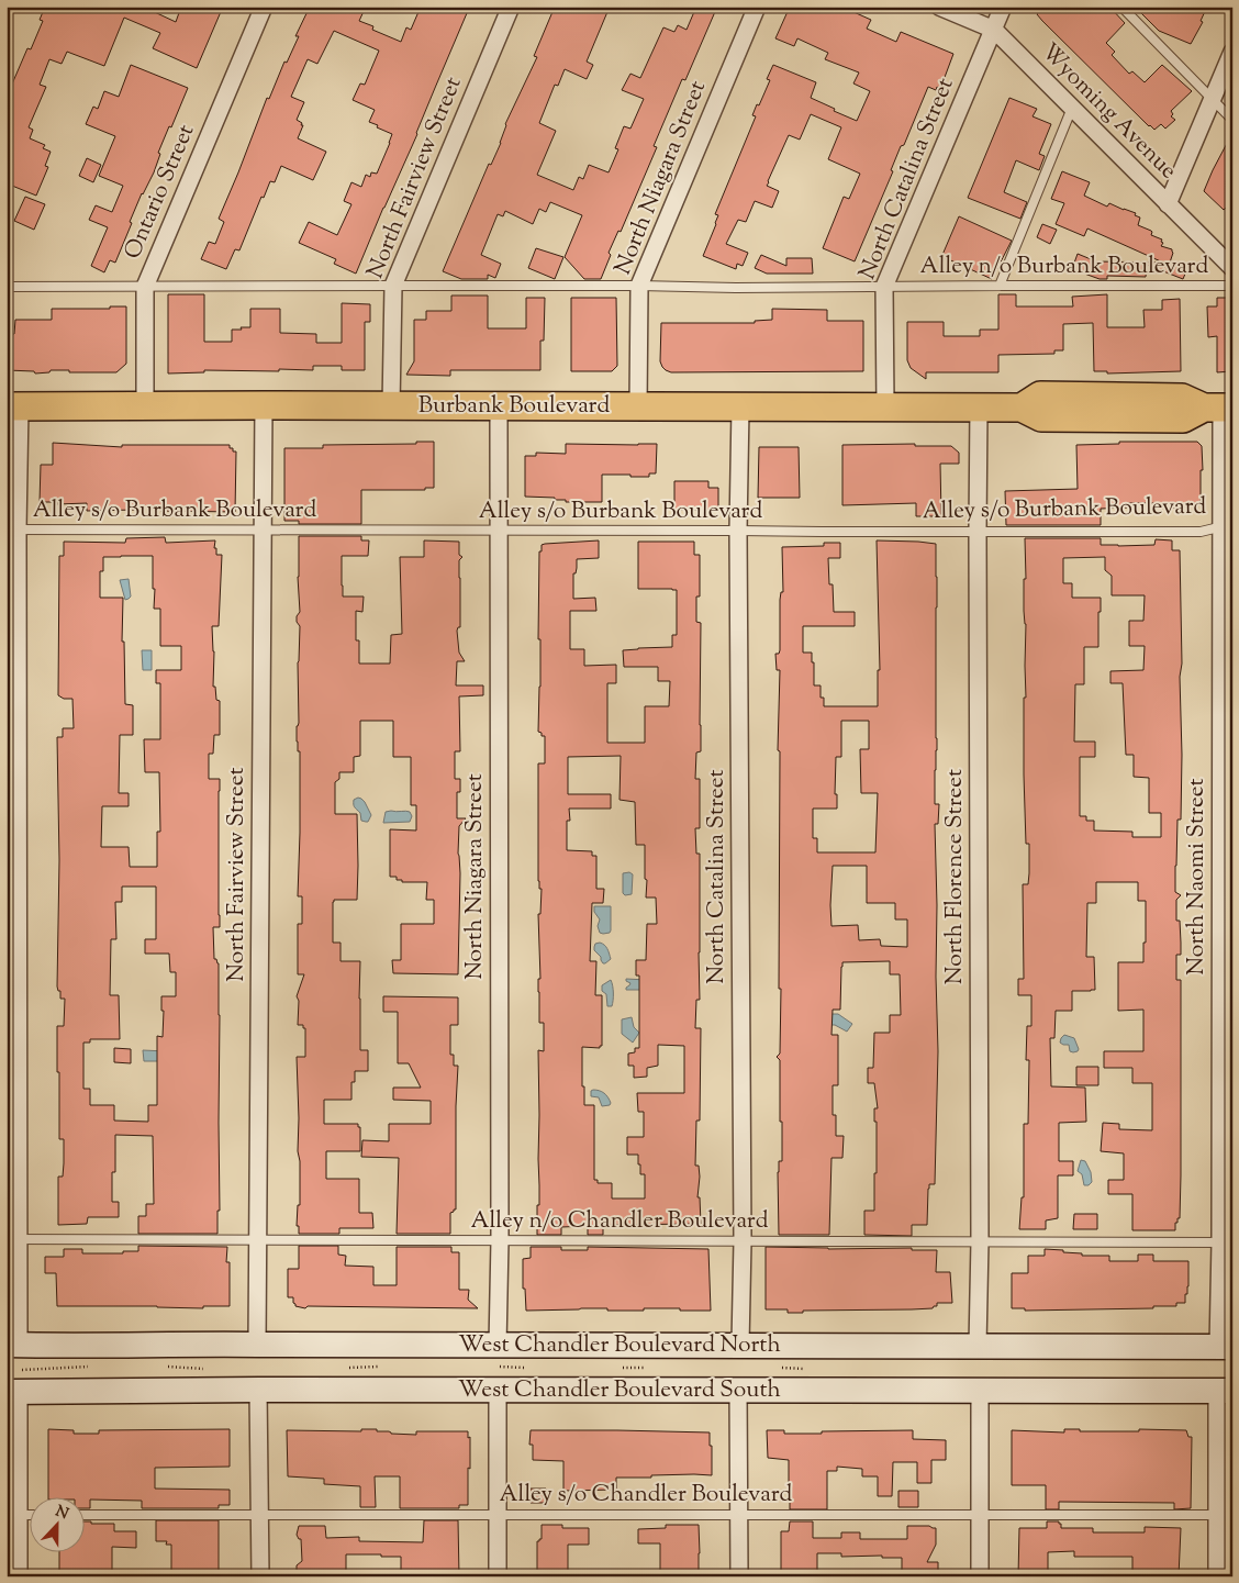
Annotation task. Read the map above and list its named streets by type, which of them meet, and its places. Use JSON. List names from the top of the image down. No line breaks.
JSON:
{"streets":{"main road":["Burbank Boulevard","West Chandler Boulevard North","West Chandler Boulevard South"],"street":["Wyoming Avenue","North Fairview Street","North Niagara Street","North Catalina Street","Ontario Street","North Florence Street","North Naomi Street"],"lane":["Alley n/o Burbank Boulevard","Alley s/o Burbank Boulevard","Alley n/o Chandler Boulevard","Alley s/o Chandler Boulevard"]},"crossings":[["Wyoming Avenue","North Catalina Street"],["North Fairview Street","Alley n/o Burbank Boulevard"],["North Fairview Street","Burbank Boulevard"],["North Fairview Street","Alley s/o Burbank Boulevard"],["North Fairview Street","Alley n/o Chandler Boulevard"],["North Fairview Street","West Chandler Boulevard North"],["North Niagara Street","Alley n/o Burbank Boulevard"],["North Niagara Street","Burbank Boulevard"],["North Niagara Street","Alley s/o Burbank Boulevard"],["North Niagara Street","Alley n/o Chandler Boulevard"],["North Niagara Street","West Chandler Boulevard North"],["North Catalina Street","Alley n/o Burbank Boulevard"],["North Catalina Street","Burbank Boulevard"],["North Catalina Street","Alley s/o Burbank Boulevard"],["North Catalina Street","Alley n/o Chandler Boulevard"],["North Catalina Street","West Chandler Boulevard North"],["Ontario Street","Alley n/o Burbank Boulevard"],["Ontario Street","Burbank Boulevard"],["Burbank Boulevard","North Florence Street"],["Burbank Boulevard","North Naomi Street"],["Alley s/o Burbank Boulevard","North Florence Street"],["Alley s/o Burbank Boulevard","North Naomi Street"],["North Florence Street","Alley n/o Chandler Boulevard"],["North Florence Street","West Chandler Boulevard North"],["North Naomi Street","Alley n/o Chandler Boulevard"],["North Naomi Street","West Chandler Boulevard North"]],"north":"top"}
